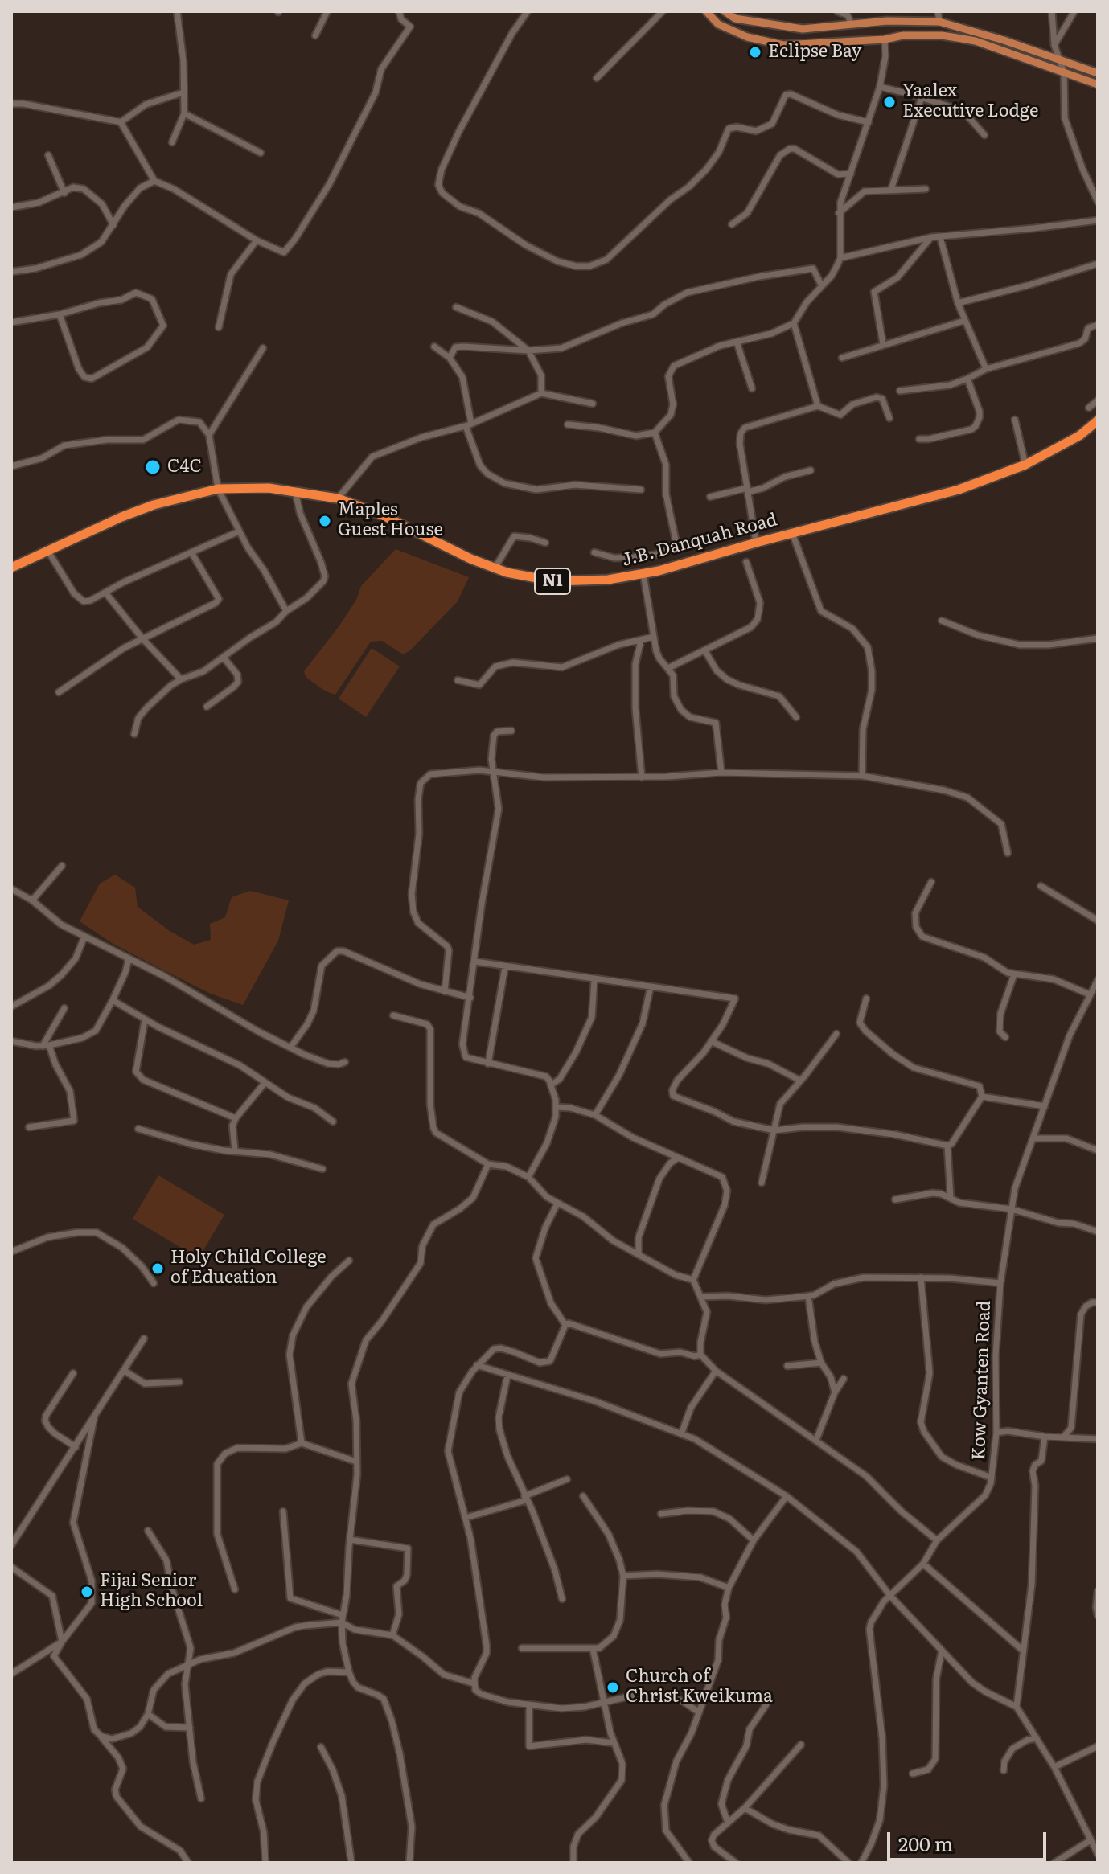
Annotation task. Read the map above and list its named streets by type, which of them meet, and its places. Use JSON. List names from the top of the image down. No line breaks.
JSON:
{"streets":{"highway":["J.B. Danquah Road","N1"],"street":["Kow Gyanten Road"]},"places":["Eclipse Bay","Yaalex Executive Lodge","C4C","Maples Guest House","Holy Child College of Education","Fijai Senior High School","Church of Christ Kweikuma"],"scale_bar":"200 m"}
